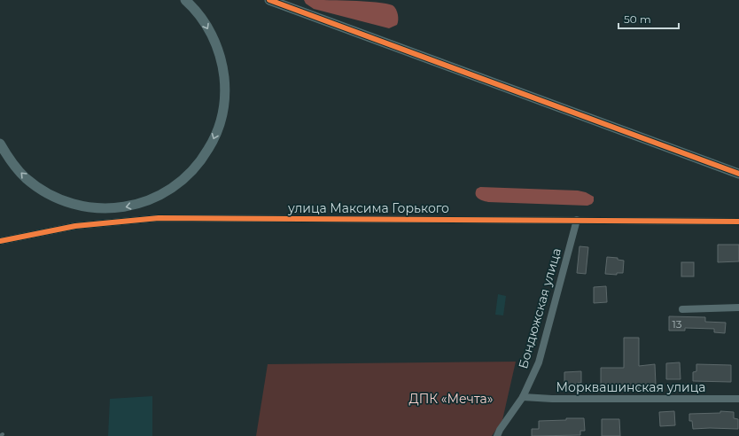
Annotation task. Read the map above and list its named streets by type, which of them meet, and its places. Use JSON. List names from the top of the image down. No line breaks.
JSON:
{"streets":{"street":["улица Максима Горького","Бондюжская улица","Морквашинская улица"]},"crossings":[["улица Максима Горького","Бондюжская улица"],["Бондюжская улица","Морквашинская улица"]],"parks":["ДПК «Мечта»"],"house_numbers":["13"],"scale_bar":"50 m"}
